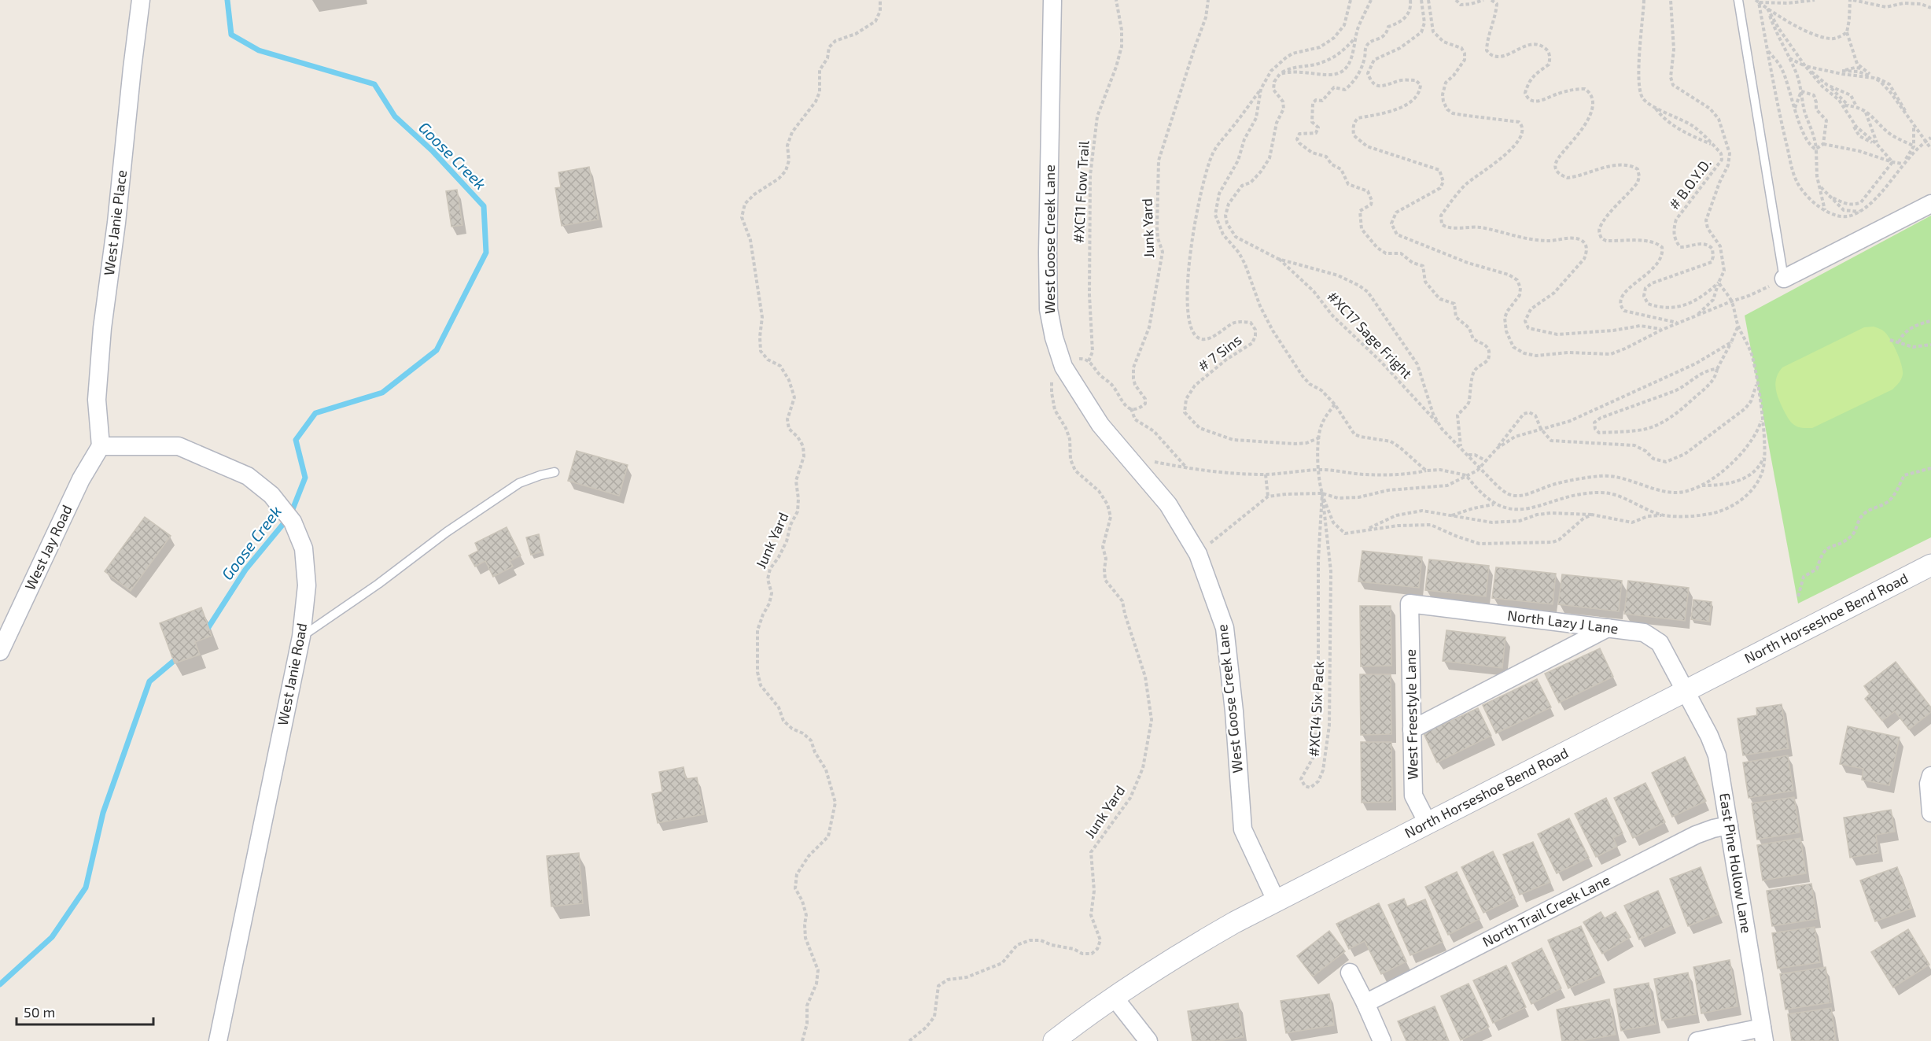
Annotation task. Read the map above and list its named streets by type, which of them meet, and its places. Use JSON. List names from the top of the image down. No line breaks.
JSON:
{"streets":{"street":["West Janie Place","West Goose Creek Lane","West Jay Road","North Horseshoe Bend Road","North Lazy J Lane","West Janie Road","West Freestyle Lane","East Pine Hollow Lane","North Trail Creek Lane"],"path":["# B.O.Y.D.","#XC11 Flow Trail","Junk Yard","#XC17 Sage Fright","# 7 Sins","#XC14 Six Pack"]},"crossings":[["#XC11 Flow Trail","Junk Yard"],["West Janie Place","West Jay Road"],["West Janie Place","West Janie Road"],["Junk Yard","West Goose Creek Lane"],["West Goose Creek Lane","North Horseshoe Bend Road"],["West Jay Road","West Janie Road"],["North Horseshoe Bend Road","North Lazy J Lane"],["North Horseshoe Bend Road","West Freestyle Lane"],["North Horseshoe Bend Road","East Pine Hollow Lane"],["North Lazy J Lane","West Freestyle Lane"],["North Lazy J Lane","East Pine Hollow Lane"],["East Pine Hollow Lane","North Trail Creek Lane"]],"water":["Goose Creek"],"scale_bar":"50 m"}
